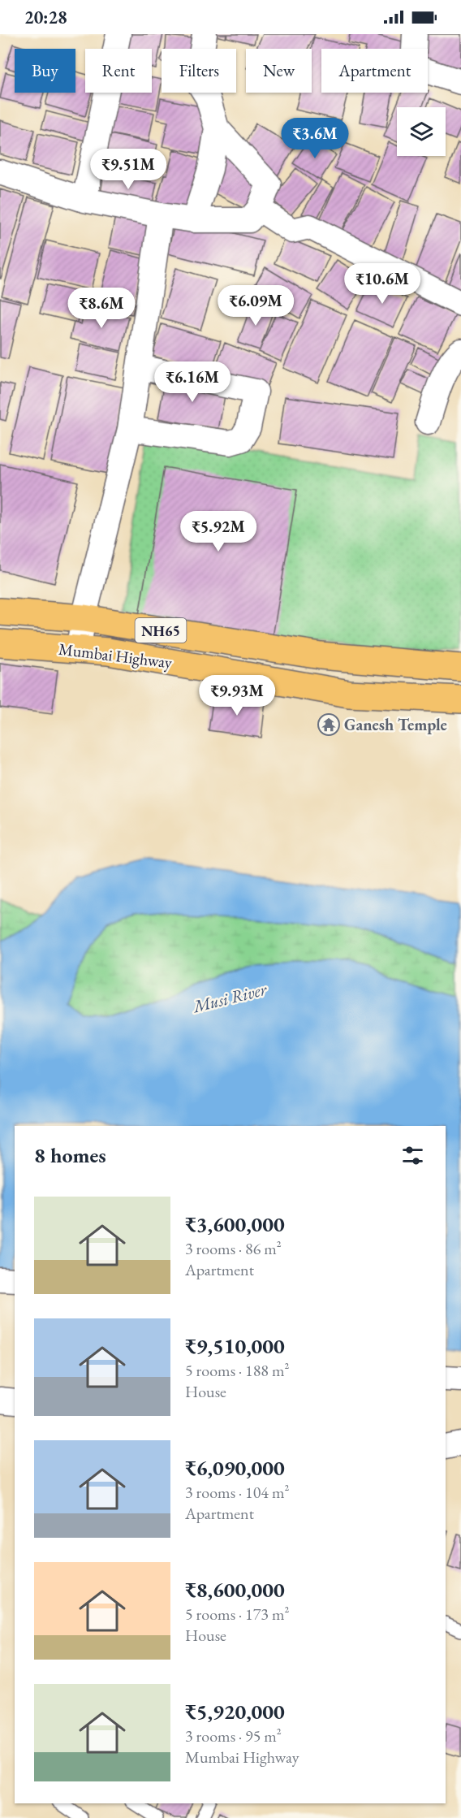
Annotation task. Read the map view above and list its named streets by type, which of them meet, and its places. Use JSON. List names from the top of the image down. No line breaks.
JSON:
{"streets":{"highway":["NH65","Mumbai Highway"]},"water":["Musi River"],"places":{"temple":["Ganesh Temple"]},"page":{"status":"20:28","chip":["Buy","Rent","Filters","New","Apartment"],"price":["₹3.6M","₹9.51M","₹10.6M","₹6.09M","₹8.6M","₹6.16M","₹5.92M","₹9.93M"],"heading":"8 homes","list":[{"name":"₹3,600,000","note":"3 rooms · 86 m² · Apartment"},{"name":"₹9,510,000","note":"5 rooms · 188 m² · House"},{"name":"₹6,090,000","note":"3 rooms · 104 m² · Apartment"},{"name":"₹8,600,000","note":"5 rooms · 173 m² · House"},{"name":"₹5,920,000","note":"3 rooms · 95 m² · Mumbai Highway"}]}}
